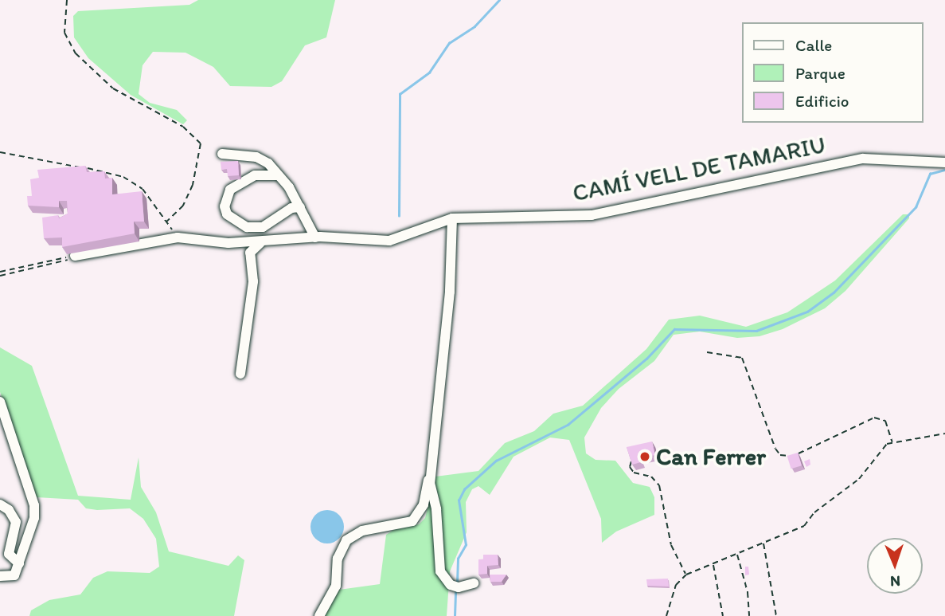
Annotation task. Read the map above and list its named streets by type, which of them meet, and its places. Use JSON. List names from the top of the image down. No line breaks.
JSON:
{"streets":{"street":["CAMÍ VELL DE TAMARIU"]},"places":["Can Ferrer"],"legend":["Calle","Parque","Edificio"],"north":"bottom"}
